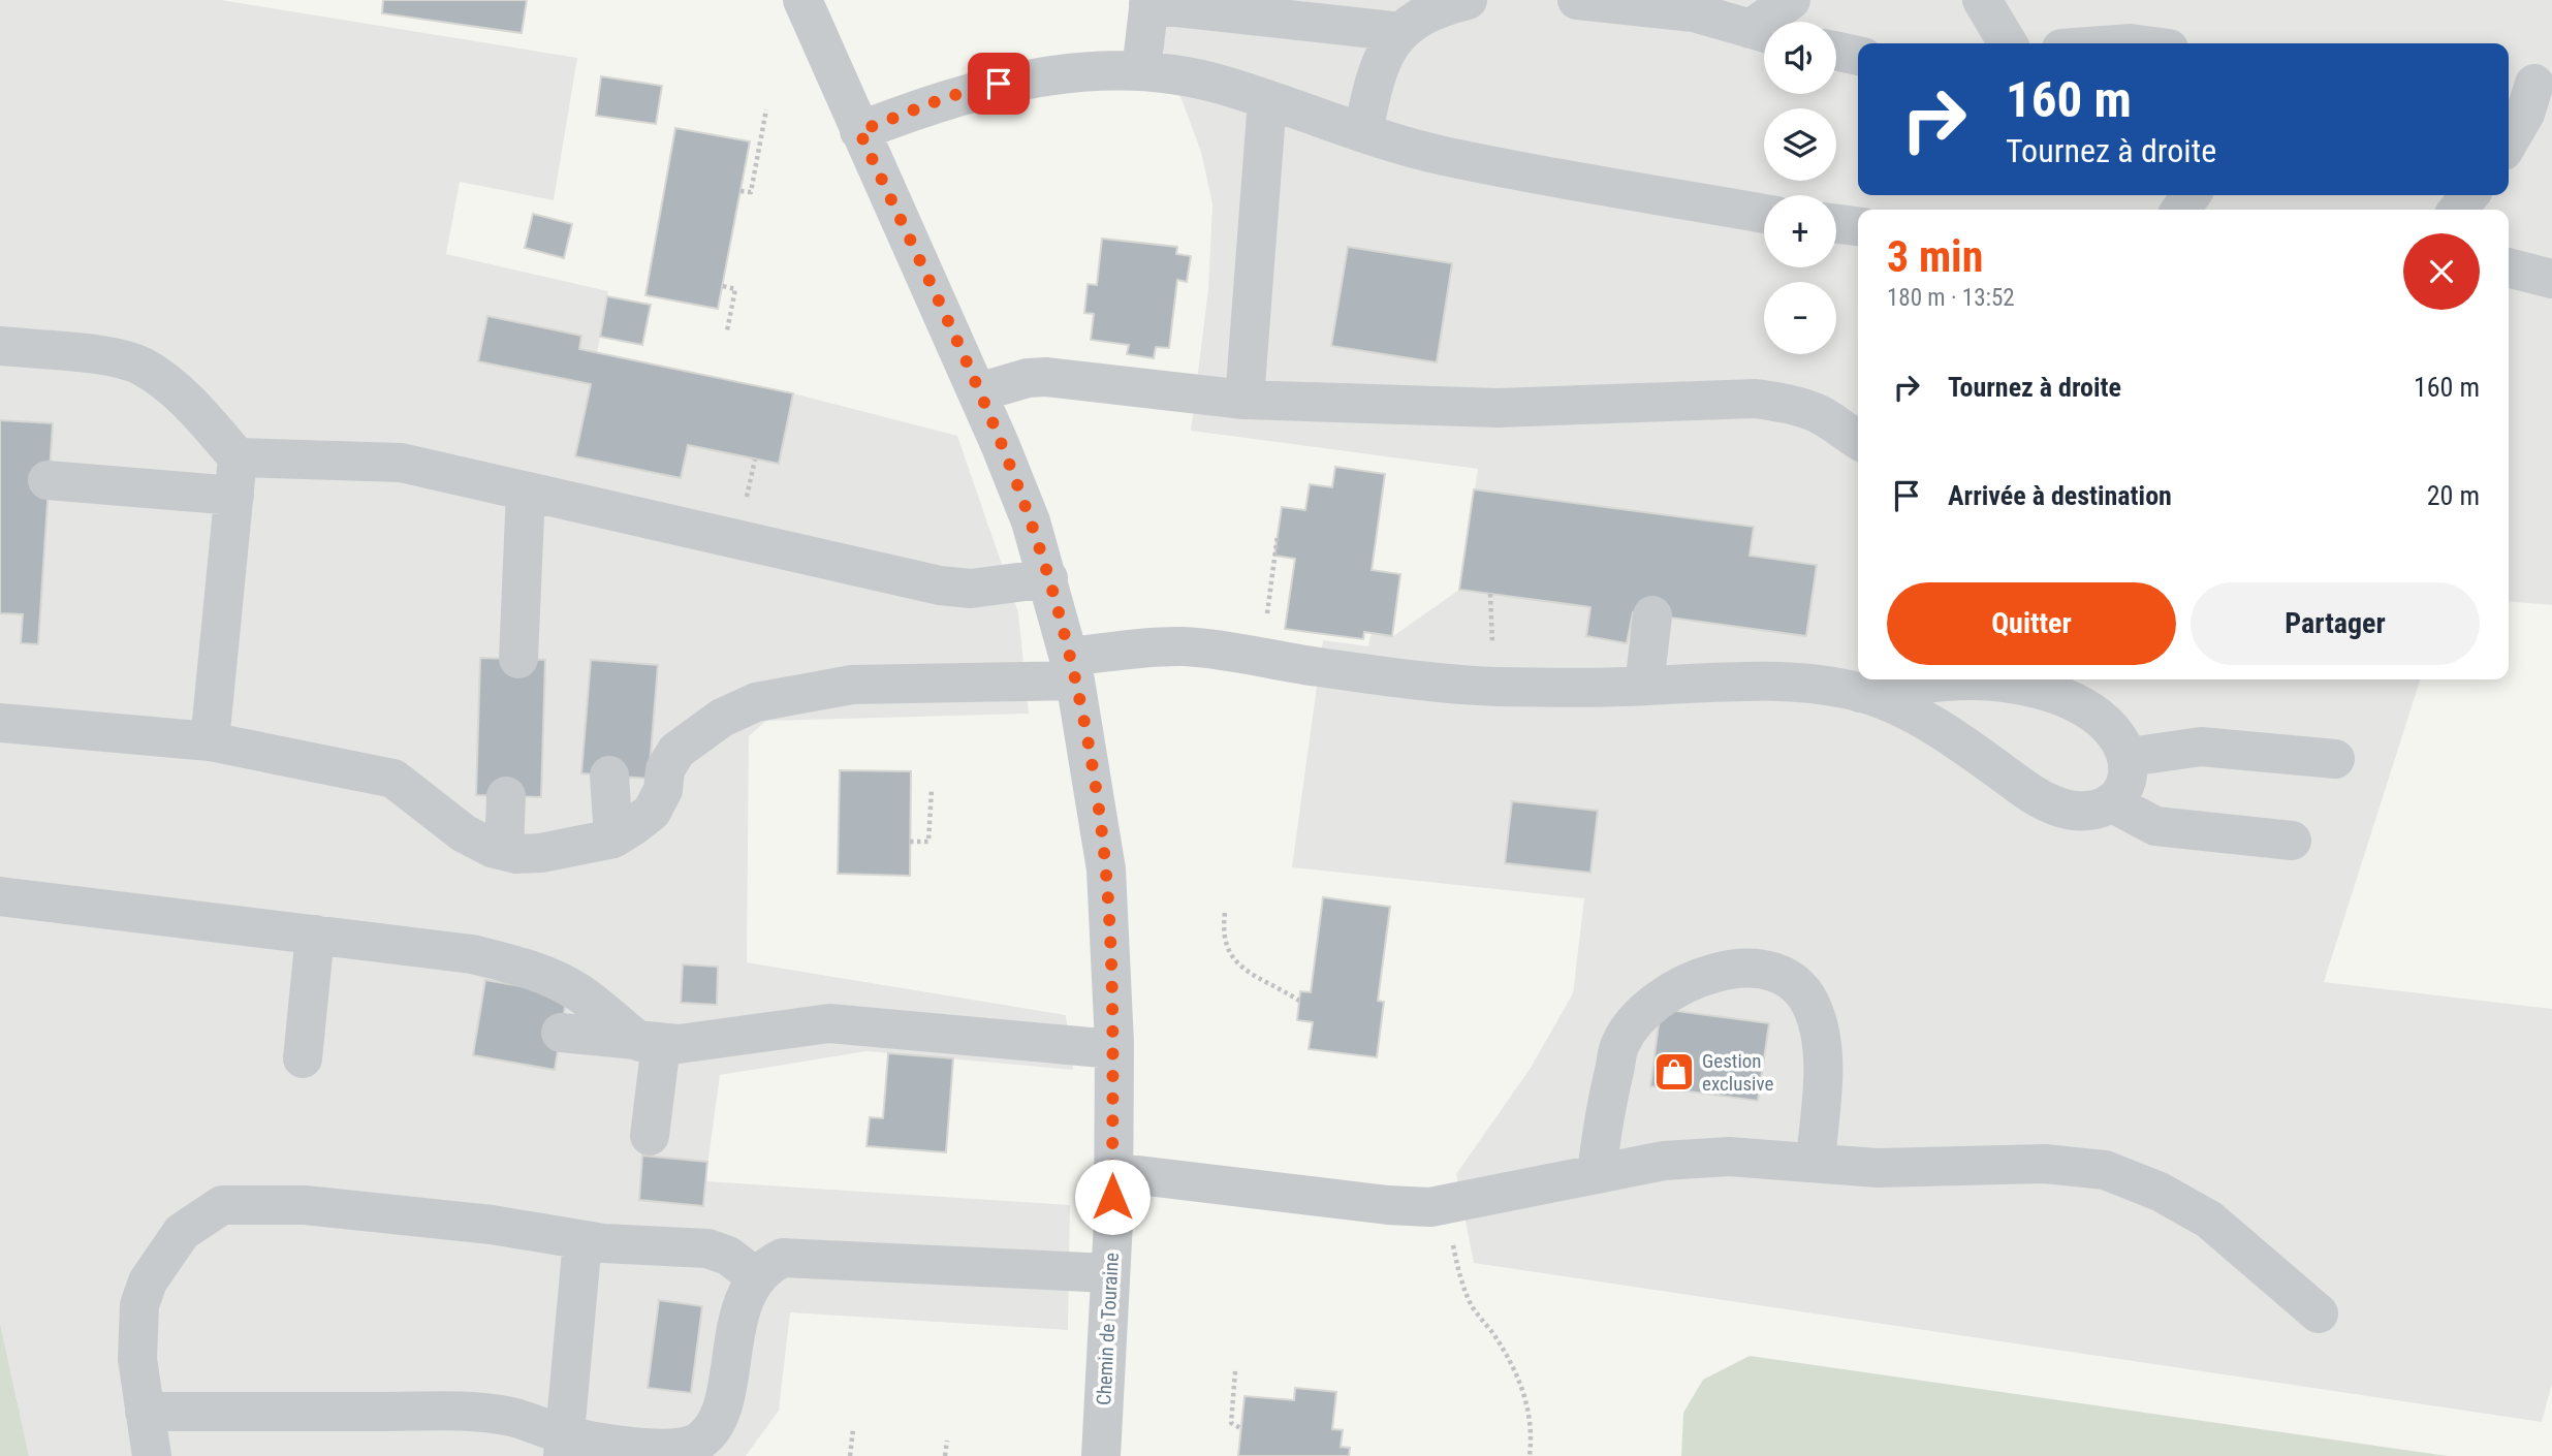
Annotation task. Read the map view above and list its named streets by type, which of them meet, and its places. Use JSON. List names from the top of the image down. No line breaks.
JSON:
{"streets":{"street":["Chemin de Touraine"]},"places":{"shop":["Gestion exclusive"]},"page":{"map_buttons":["+","−"],"turn":["160 m","Tournez à droite"],"heading":["3 min","180 m · 13:52"],"list":[{"name":"Tournez à droite","value":"160 m"},{"name":"Arrivée à destination","value":"20 m"}],"buttons":["Quitter","Partager"]}}
